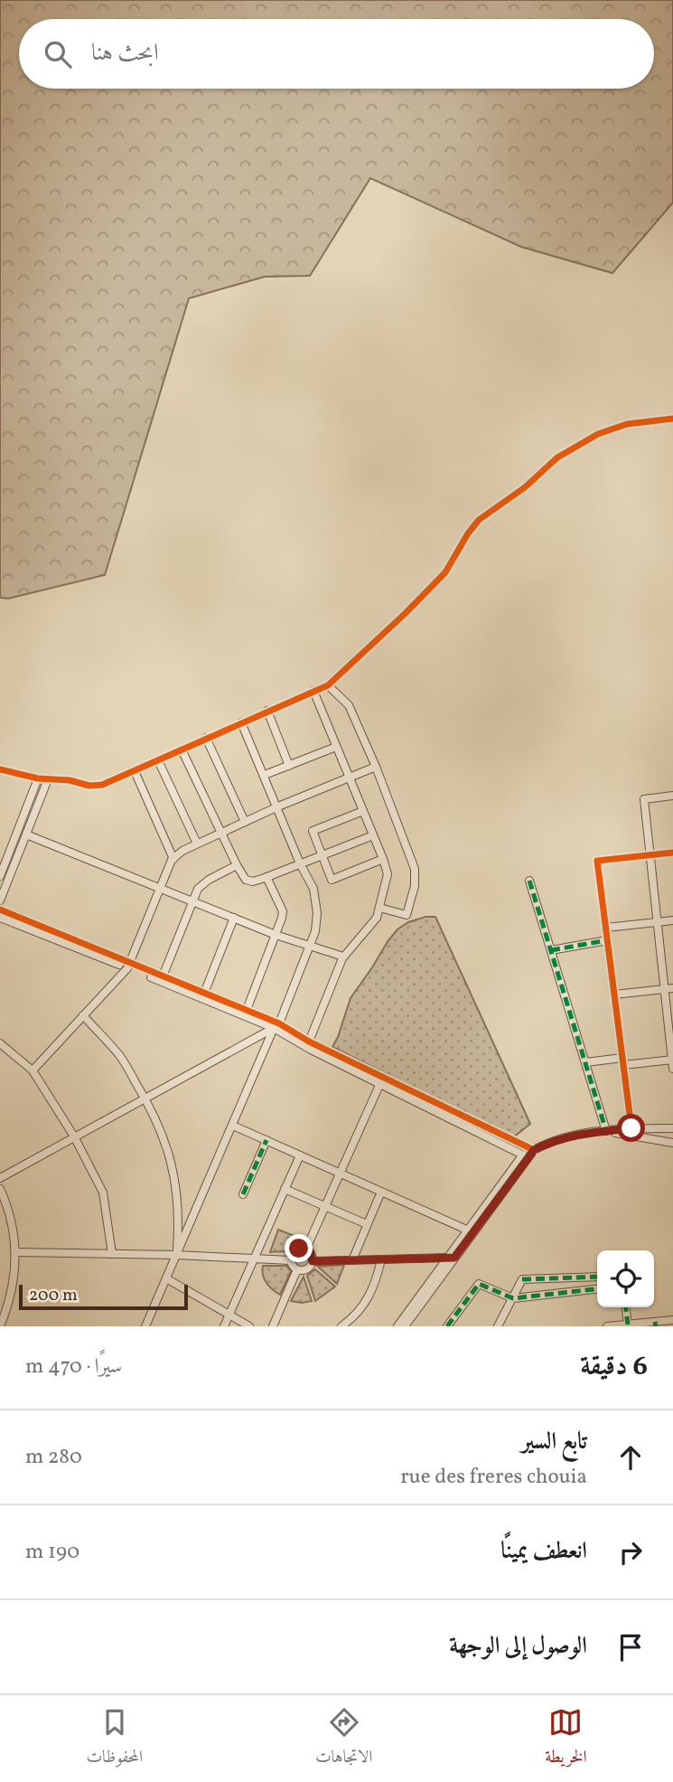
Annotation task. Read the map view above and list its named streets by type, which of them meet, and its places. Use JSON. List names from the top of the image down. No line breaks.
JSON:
{"scale_bar":"200 m","page":{"search":"ابحث هنا","scale":"200 m","heading":["6 دقيقة","سيرًا · 470 m"],"list":[["تابع السير","rue des freres chouia","280 m"],["انعطف يمينًا","190 m"],"الوصول إلى الوجهة"],"nav":["الخريطة","الاتجاهات","المحفوظات"]}}
